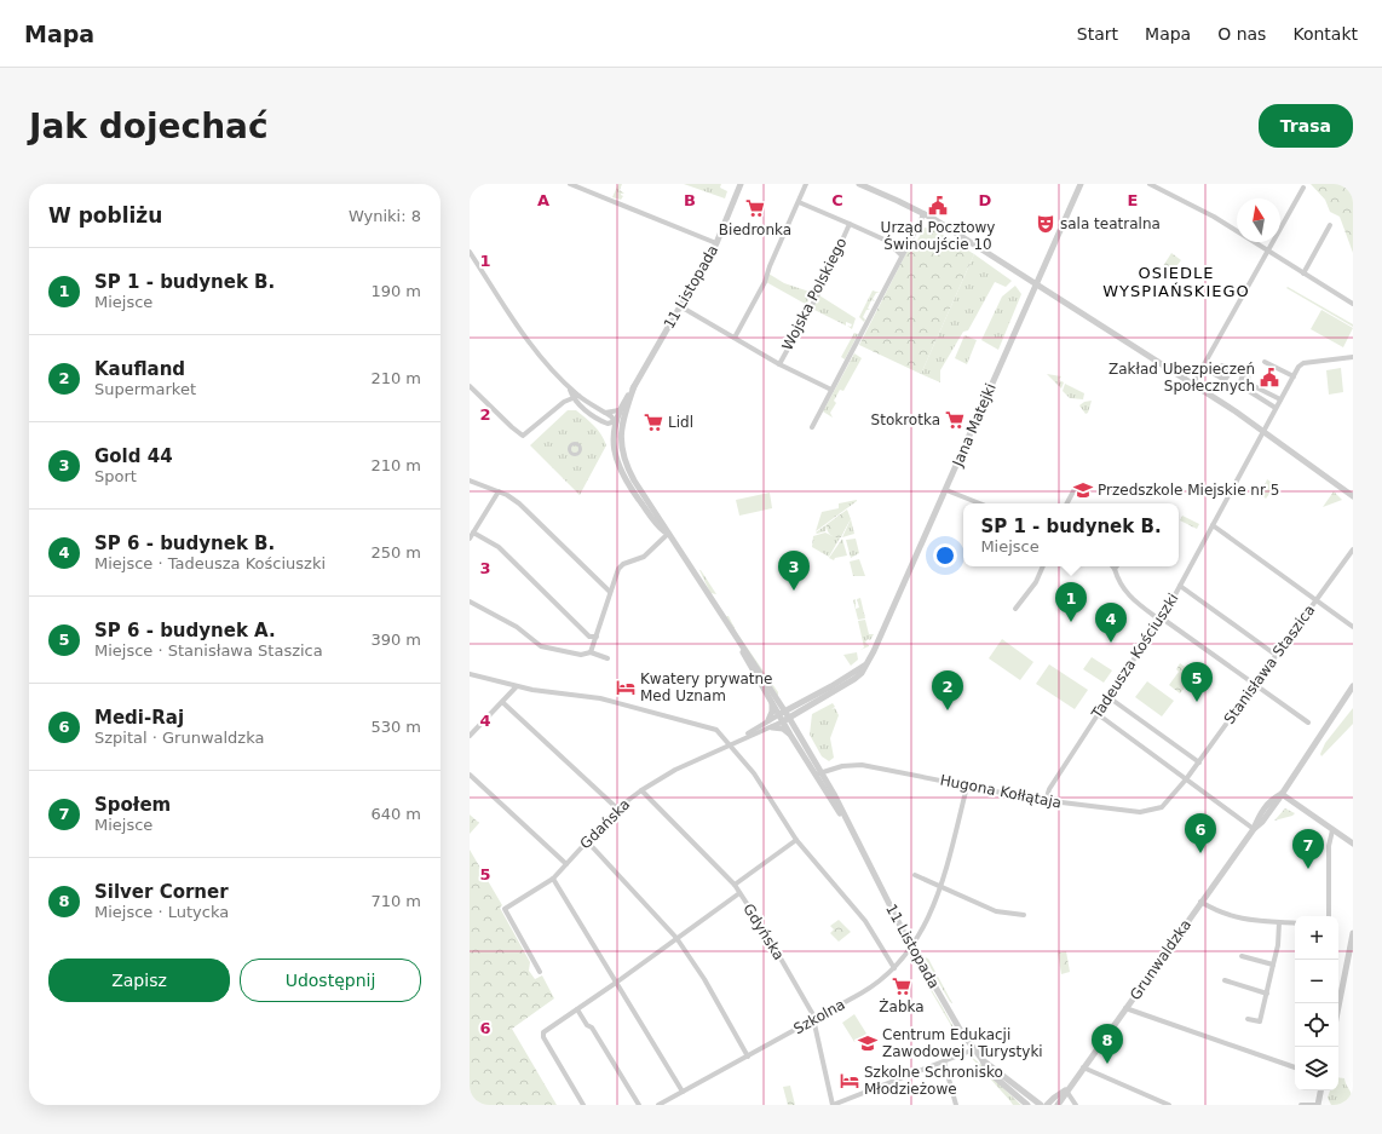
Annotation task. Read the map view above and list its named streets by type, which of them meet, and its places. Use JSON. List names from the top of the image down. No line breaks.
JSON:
{"streets":{"street":["11 Listopada","Wojska Polskiego","Jana Matejki","Tadeusza Kościuszki","Stanisława Staszica","Hugona Kołłątaja","Gdańska","Gdyńska","Grunwaldzka","Szkolna"]},"crossings":[["11 Listopada","Jana Matejki"],["11 Listopada","Hugona Kołłątaja"],["11 Listopada","Gdańska"],["11 Listopada","Szkolna"],["Jana Matejki","Gdańska"],["Tadeusza Kościuszki","Hugona Kołłątaja"],["Stanisława Staszica","Hugona Kołłątaja"],["Hugona Kołłątaja","Szkolna"],["Gdańska","Gdyńska"],["Gdyńska","Szkolna"]],"districts":["OSIEDLE WYSPIAŃSKIEGO"],"places":{"public building":["Urząd Pocztowy Świnoujście 10","Zakład Ubezpieczeń Społecznych"],"supermarket":["Biedronka","Stokrotka","Lidl","Żabka"],"theatre":["sala teatralna"],"school or university":["Przedszkole Miejskie nr 5","Centrum Edukacji Zawodowej i Turystyki"],"hotel":["Kwatery prywatne Med Uznam","Szkolne Schronisko Młodzieżowe"]},"north":"top","page":{"header":"Mapa","nav":["Start","Mapa","O nas","Kontakt"],"buttons":["Trasa",["Zapisz","Udostępnij"]],"title":"Jak dojechać","heading":["W pobliżu","Wyniki: 8"],"list":[{"mark":"1","name":"SP 1 - budynek B.","note":"Miejsce","value":"190 m"},{"mark":"2","name":"Kaufland","note":"Supermarket","value":"210 m"},{"mark":"3","name":"Gold 44","note":"Sport","value":"210 m"},{"mark":"4","name":"SP 6 - budynek B.","note":"Miejsce · Tadeusza Kościuszki","value":"250 m"},{"mark":"5","name":"SP 6 - budynek A.","note":"Miejsce · Stanisława Staszica","value":"390 m"},{"mark":"6","name":"Medi-Raj","note":"Szpital · Grunwaldzka","value":"530 m"},{"mark":"7","name":"Społem","note":"Miejsce","value":"640 m"},{"mark":"8","name":"Silver Corner","note":"Miejsce · Lutycka","value":"710 m"}],"popup":["SP 1 - budynek B.","Miejsce"],"pins":["3","1","4","5","2","6","7","8"],"map_buttons":["+","−"]},"grid":{"columns":["A","B","C","D","E"],"rows":["1","2","3","4","5","6"]}}
